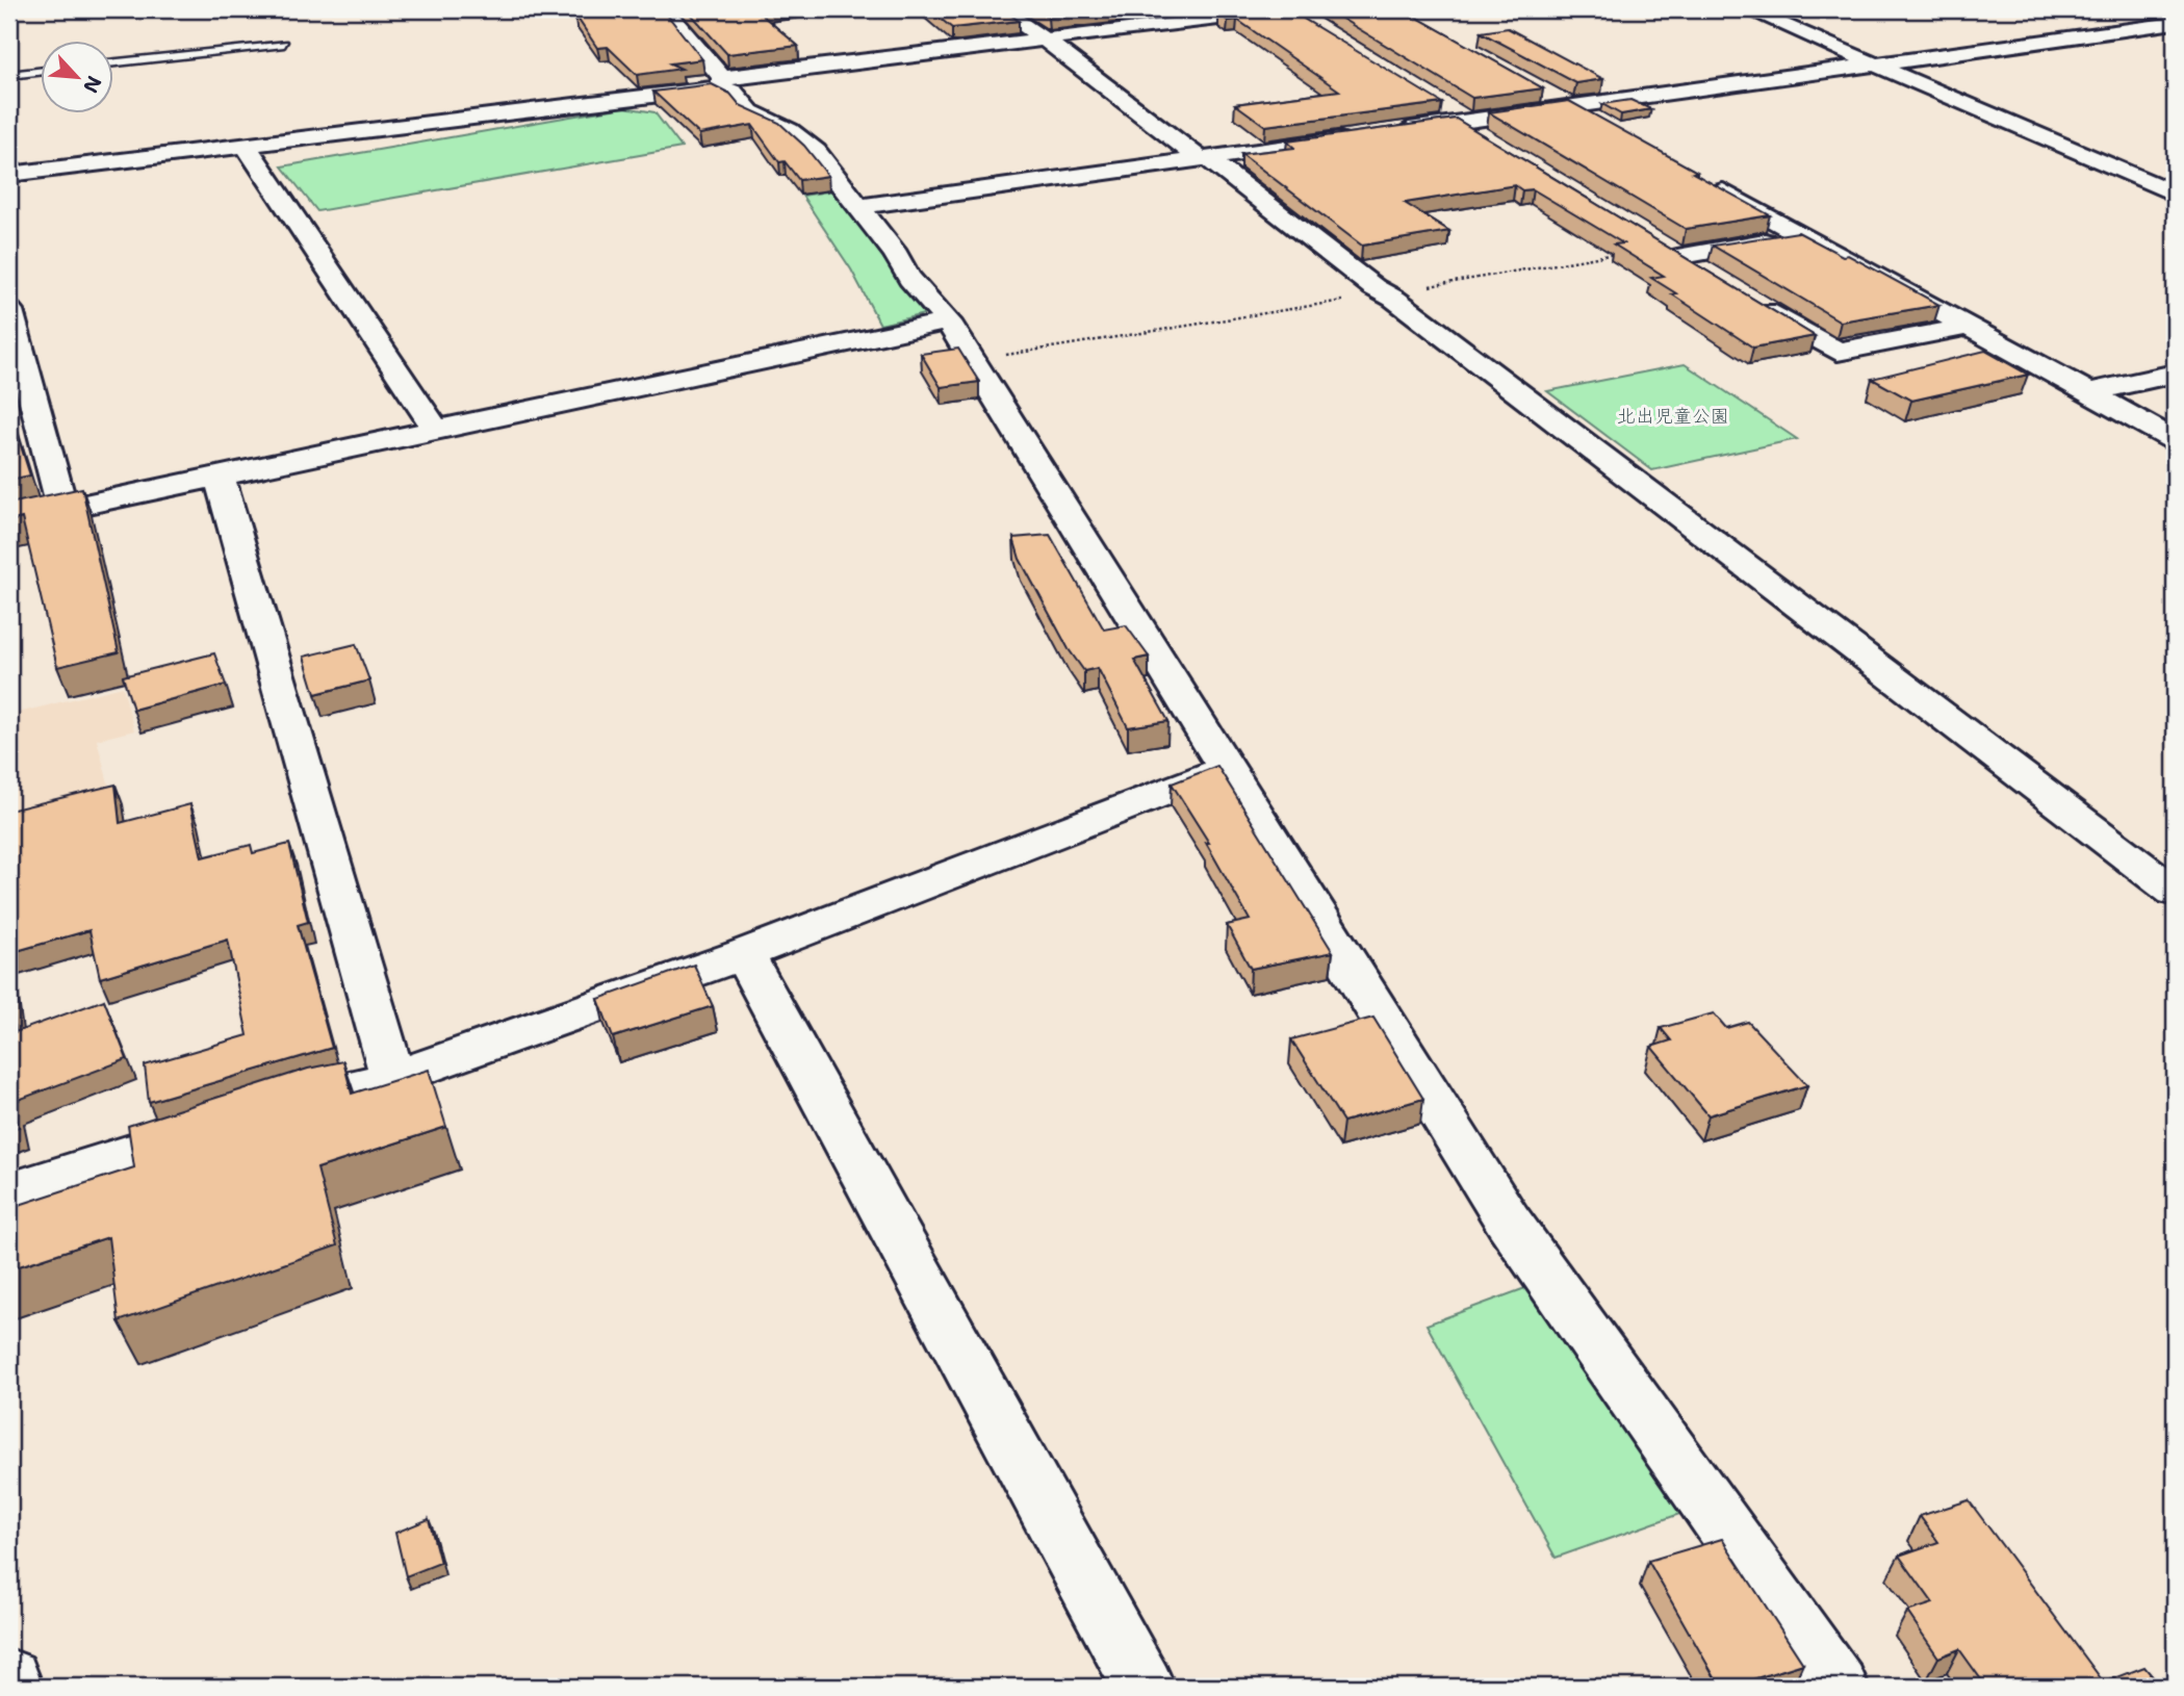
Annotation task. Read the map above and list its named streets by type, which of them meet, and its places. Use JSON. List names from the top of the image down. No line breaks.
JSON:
{"parks":["北出児童公園"],"north":"bottom right"}
